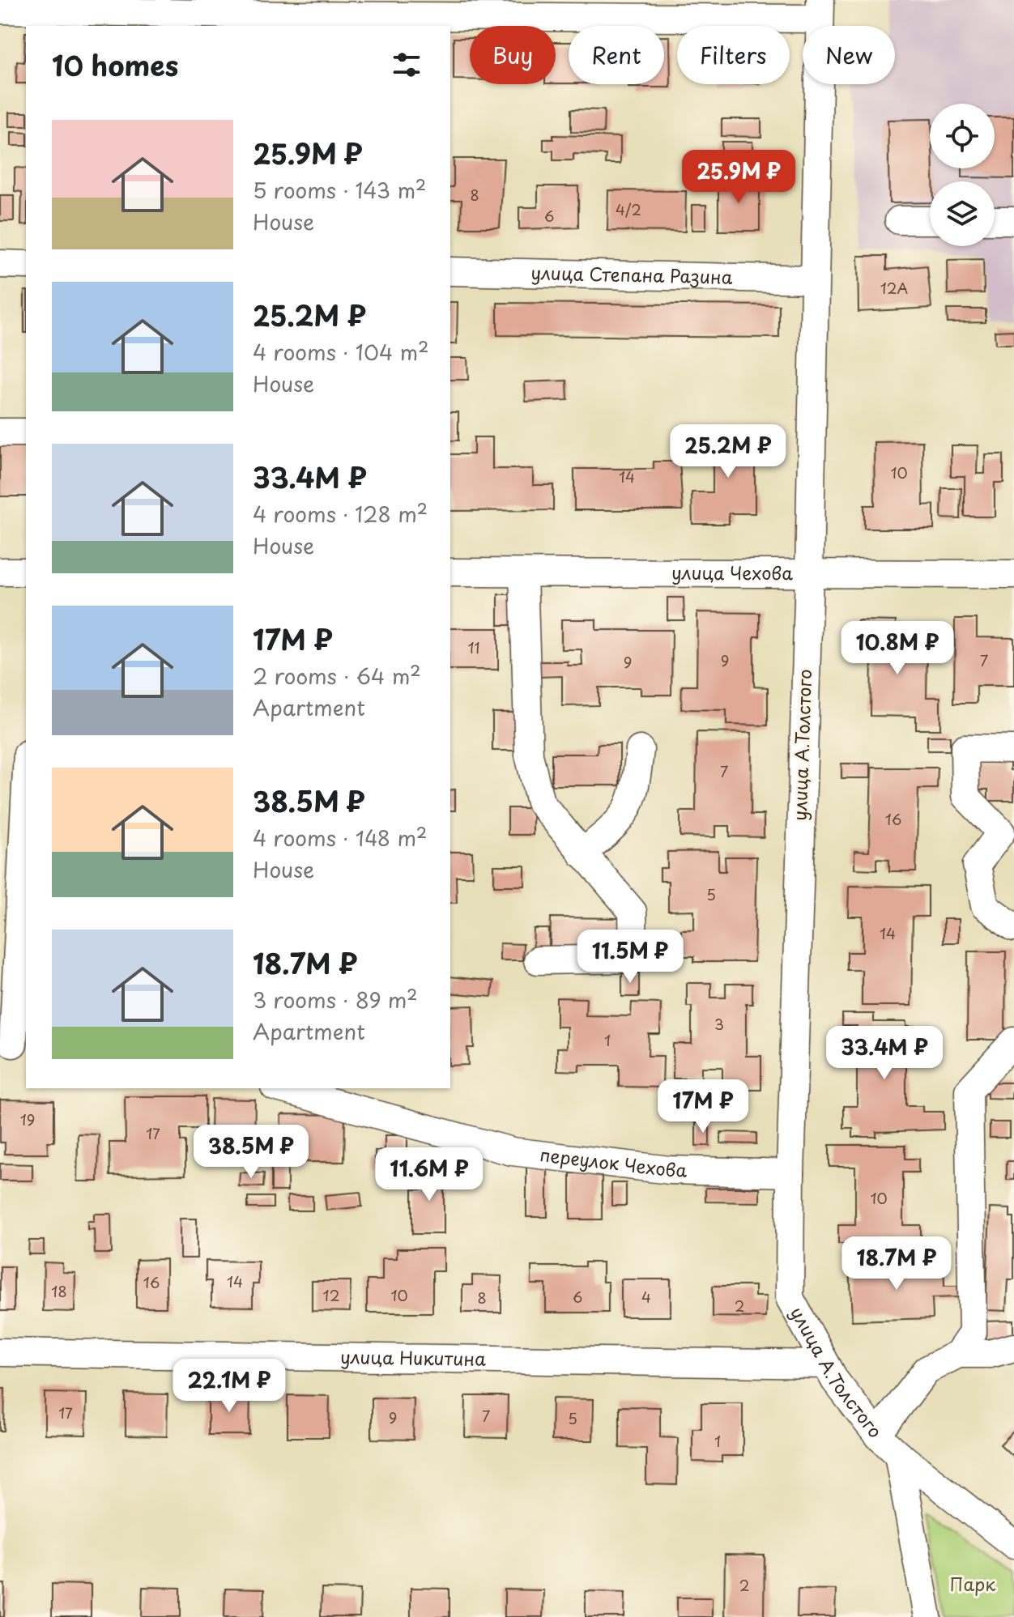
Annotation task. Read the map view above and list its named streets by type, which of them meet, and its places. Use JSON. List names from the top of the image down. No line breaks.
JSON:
{"streets":{"street":["улица Степана Разина","улица Чехова","улица А.Толстого","переулок Чехова","улица Никитина"]},"crossings":[["улица Степана Разина","улица А.Толстого"],["улица Чехова","улица А.Толстого"],["улица А.Толстого","переулок Чехова"],["улица А.Толстого","улица Никитина"]],"parks":["Парк"],"house_numbers":["8","4/2","6","12А","10","14","11","9","7","9","7","16","5","14","3","1","19","17","10","14","16","18","12","10","6","4","8","2","17","7","9","5","1","2"],"page":{"chip":["Buy","Rent","Filters","New"],"heading":"10 homes","list":[{"name":"25.9M ₽","note":"5 rooms · 143 m² · House"},{"name":"25.2M ₽","note":"4 rooms · 104 m² · House"},{"name":"33.4M ₽","note":"4 rooms · 128 m² · House"},{"name":"17M ₽","note":"2 rooms · 64 m² · Apartment"},{"name":"38.5M ₽","note":"4 rooms · 148 m² · House"},{"name":"18.7M ₽","note":"3 rooms · 89 m² · Apartment"}],"price":["25.9M ₽","25.2M ₽","10.8M ₽","11.5M ₽","33.4M ₽","17M ₽","38.5M ₽","11.6M ₽","18.7M ₽","22.1M ₽"]}}
